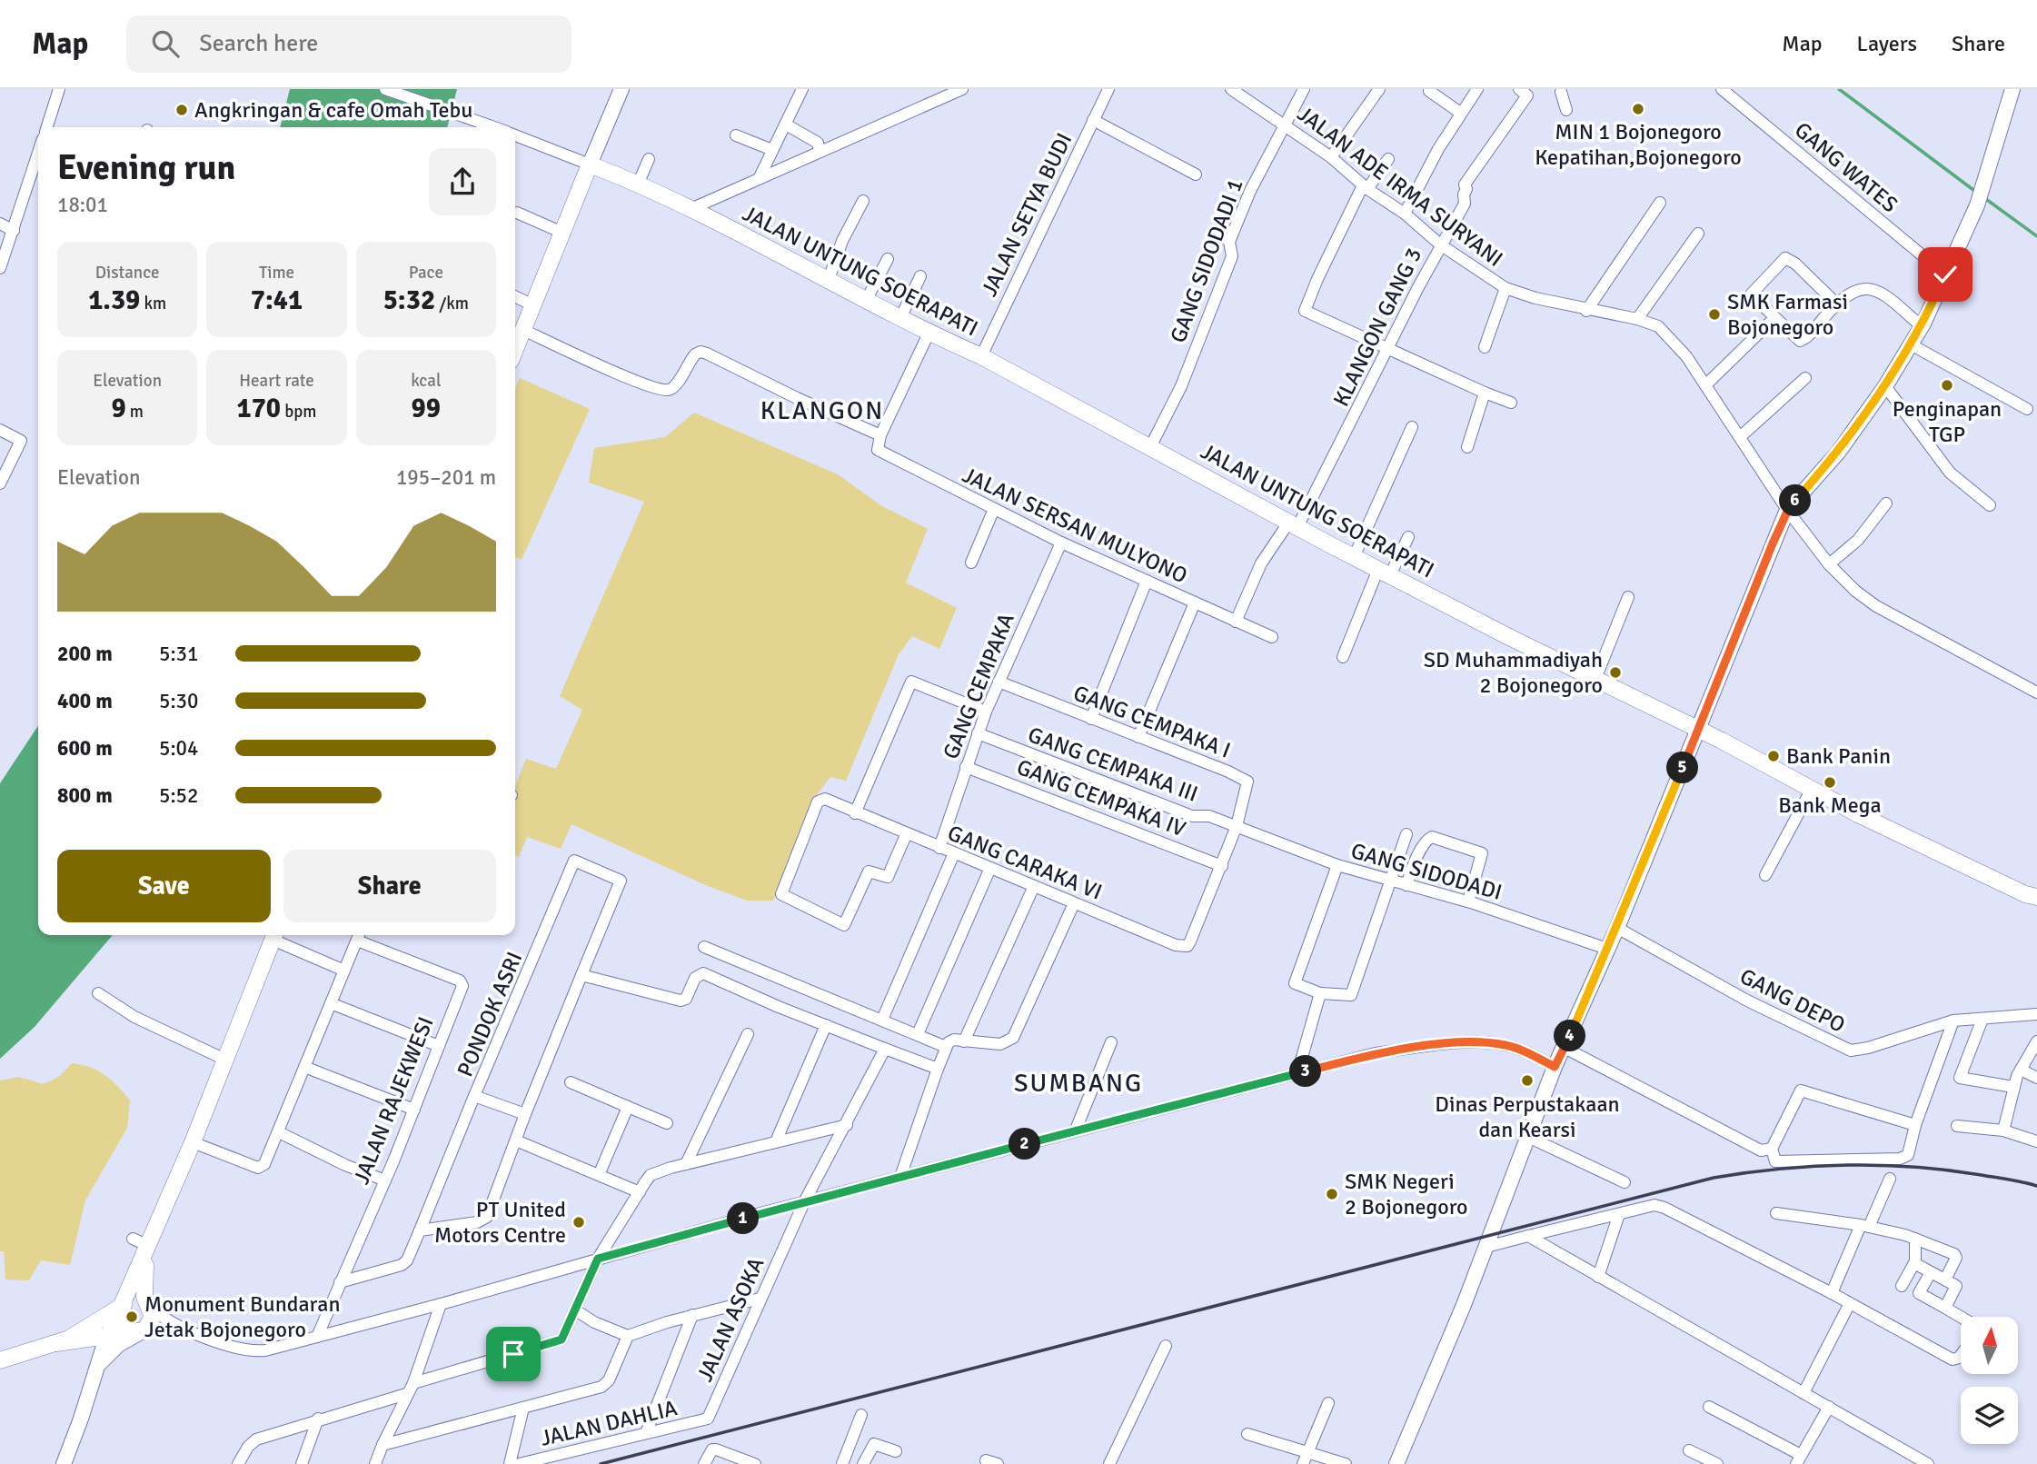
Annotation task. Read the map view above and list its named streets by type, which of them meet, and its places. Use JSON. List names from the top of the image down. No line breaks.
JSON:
{"streets":{"highway":["JALAN UNTUNG SOERAPATI"],"street":["GANG WATES","JALAN ADE IRMA SURYANI","JALAN SETYA BUDI","GANG SIDODADI 1","KLANGON GANG 3","JALAN SERSAN MULYONO","GANG CEMPAKA","GANG CEMPAKA I","GANG CEMPAKA III","GANG CEMPAKA IV","GANG CARAKA VI","GANG SIDODADI","GANG DEPO","PONDOK ASRI","JALAN RAJEKWESI","JALAN ASOKA","JALAN DAHLIA"]},"crossings":[["JALAN ADE IRMA SURYANI","GANG SIDODADI 1"],["JALAN ADE IRMA SURYANI","KLANGON GANG 3"],["JALAN SETYA BUDI","JALAN UNTUNG SOERAPATI"],["GANG SIDODADI 1","JALAN UNTUNG SOERAPATI"],["JALAN UNTUNG SOERAPATI","KLANGON GANG 3"],["KLANGON GANG 3","JALAN SERSAN MULYONO"],["JALAN SERSAN MULYONO","GANG CEMPAKA"],["GANG CEMPAKA","GANG CEMPAKA I"],["GANG CEMPAKA","GANG CEMPAKA III"],["GANG CEMPAKA","GANG CEMPAKA IV"],["GANG CEMPAKA","GANG CARAKA VI"],["GANG CEMPAKA I","GANG CEMPAKA III"],["GANG CEMPAKA I","GANG CARAKA VI"],["GANG CEMPAKA I","GANG SIDODADI"],["GANG CEMPAKA III","GANG CARAKA VI"],["GANG CEMPAKA III","GANG SIDODADI"],["GANG CEMPAKA IV","GANG CARAKA VI"],["GANG CARAKA VI","GANG SIDODADI"],["JALAN ASOKA","JALAN DAHLIA"]],"districts":["KLANGON","SUMBANG"],"places":["MIN 1 Bojonegoro Kepatihan,Bojonegoro","Angkringan & cafe Omah Tebu","SMK Farmasi Bojonegoro","Penginapan TGP","SD Muhammadiyah 2 Bojonegoro","Bank Panin","Bank Mega","Dinas Perpustakaan dan Kearsi","SMK Negeri 2 Bojonegoro","PT United Motors Centre","Monument Bundaran Jetak Bojonegoro"],"north":"top","page":{"header":"Map","search":"Search here","nav":["Map","Layers","Share"],"heading":["Evening run","18:01"],"stats":[["Distance","1.39 km"],["Time","7:41"],["Pace","5:32 /km"],["Elevation","9 m"],["Heart rate","170 bpm"],["kcal","99"]],"chart":["Elevation","195–201 m"],"pins":["6","5","4","3","2","1"],"list":[{"name":"200 m","note":"5:31"},{"name":"400 m","note":"5:30"},{"name":"600 m","note":"5:04"},{"name":"800 m","note":"5:52"}],"buttons":["Save","Share"]}}
